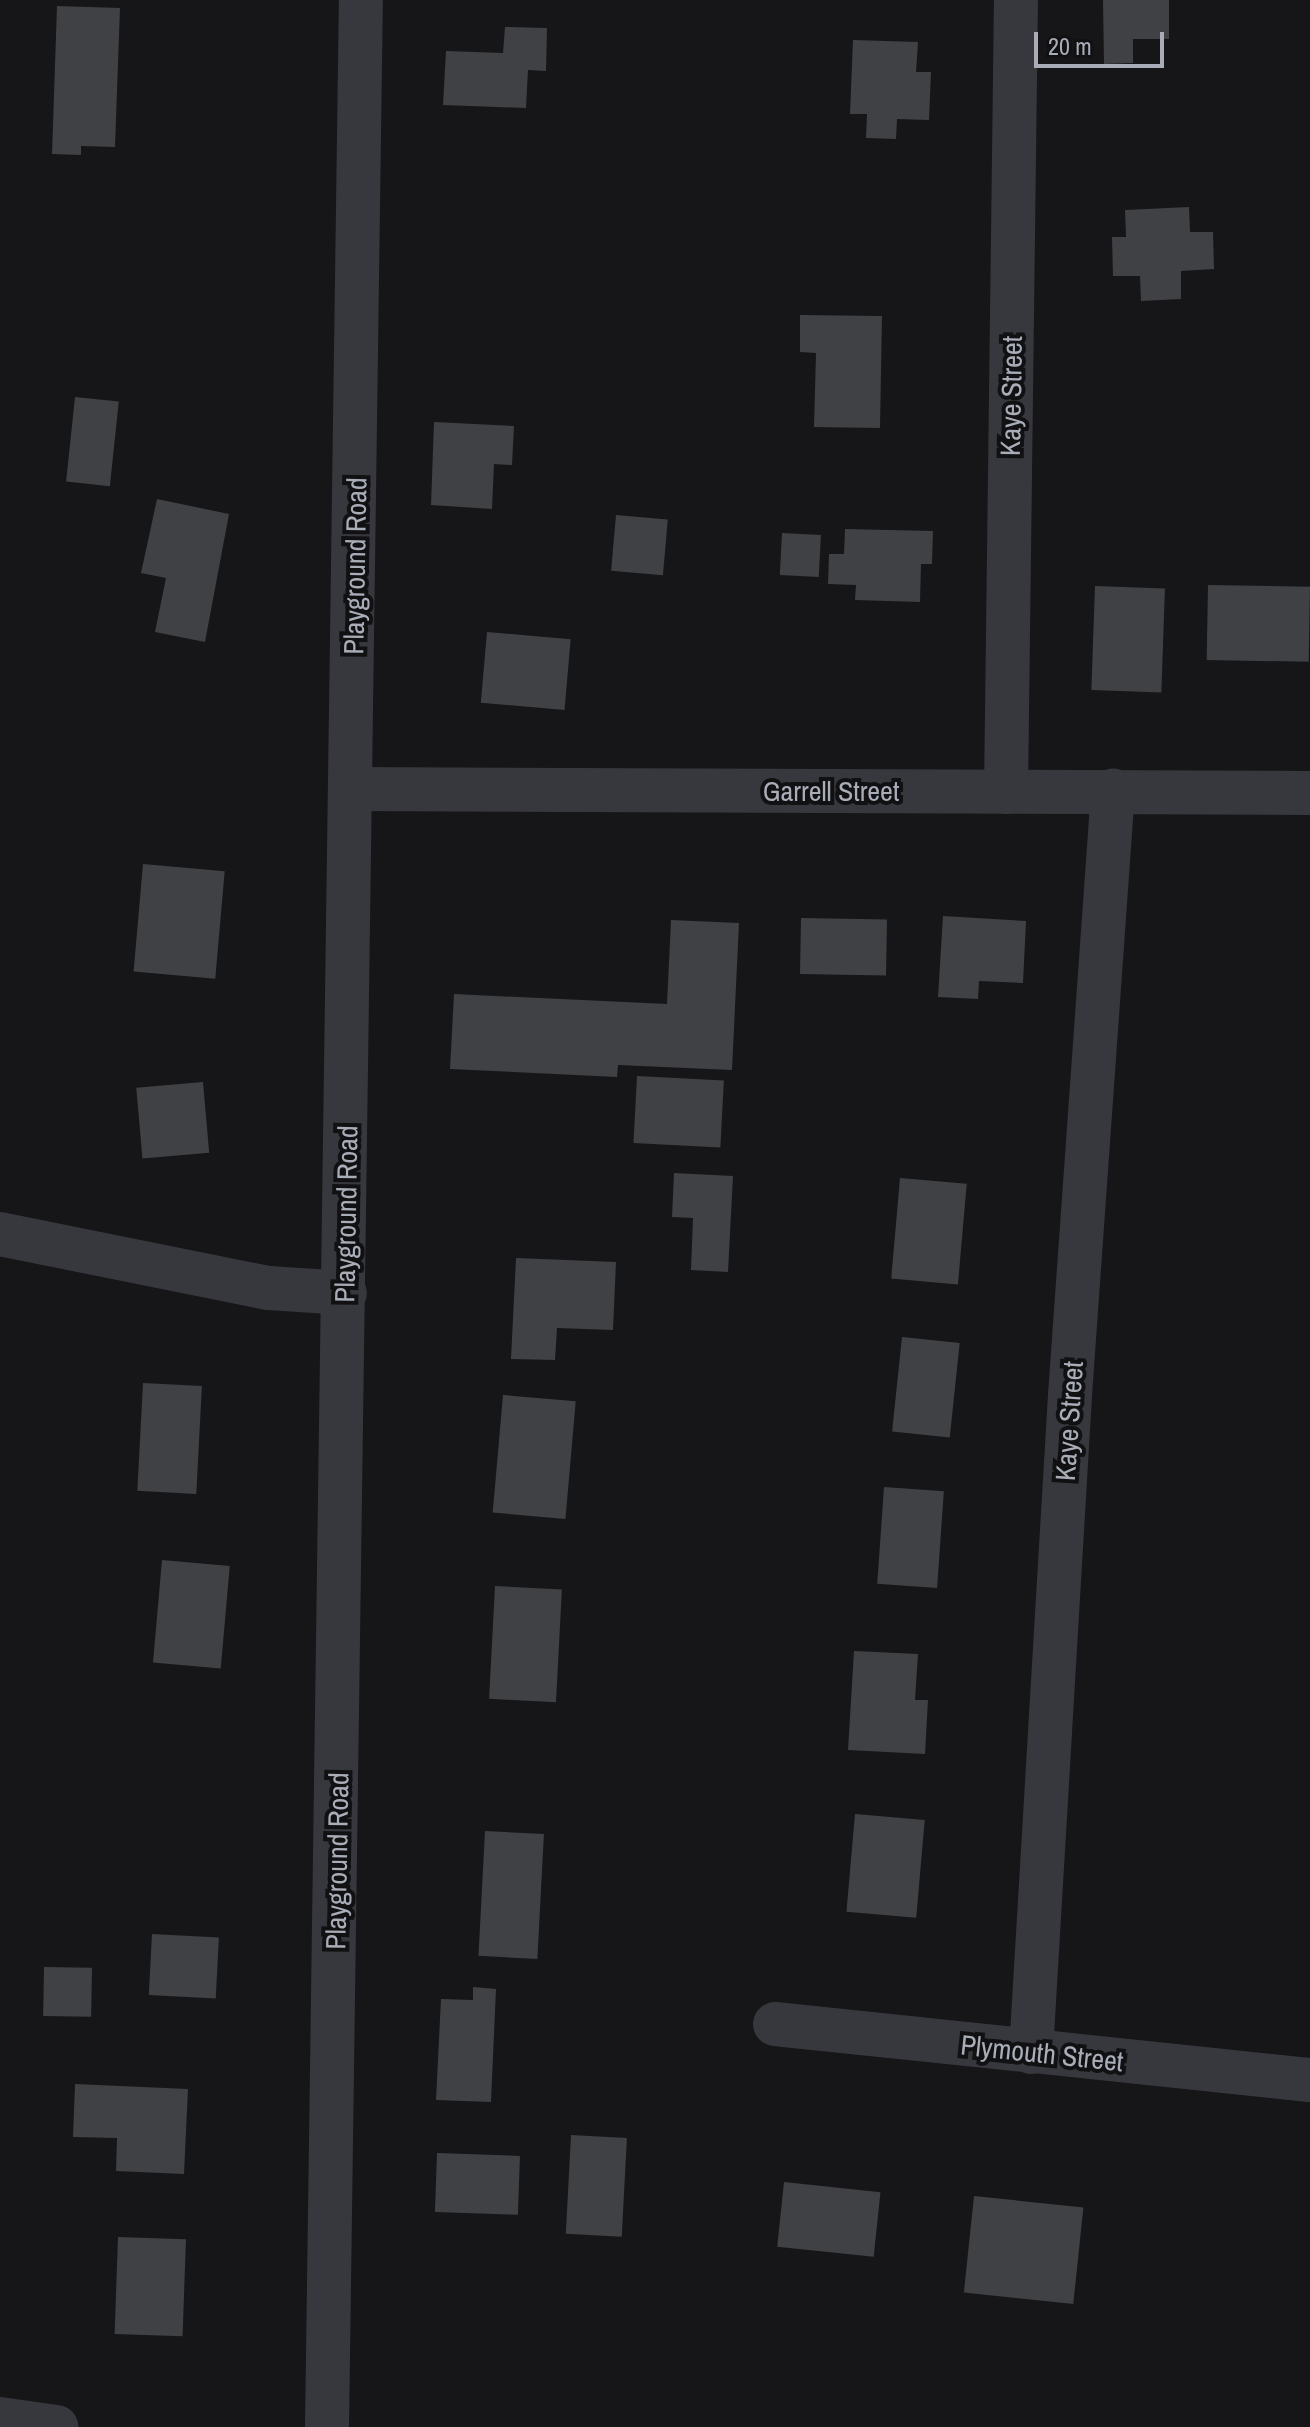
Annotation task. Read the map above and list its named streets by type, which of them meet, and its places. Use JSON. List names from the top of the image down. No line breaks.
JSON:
{"streets":{"street":["Kaye Street","Playground Road","Garrell Street","Plymouth Street"]},"crossings":[["Kaye Street","Garrell Street"],["Kaye Street","Plymouth Street"],["Playground Road","Garrell Street"]],"scale_bar":"20 m"}
